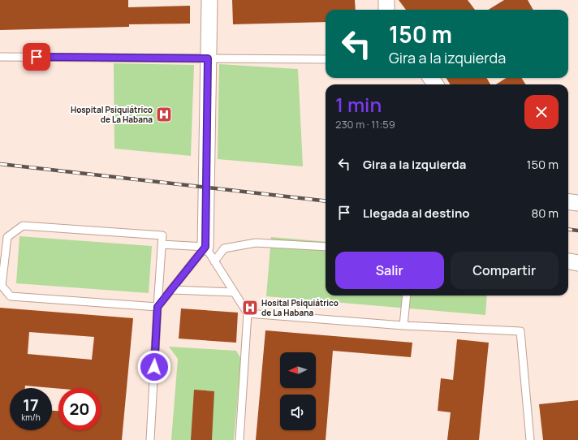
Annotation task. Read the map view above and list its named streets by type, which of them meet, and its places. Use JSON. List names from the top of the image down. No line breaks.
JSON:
{"places":{"hospital":["Hospital Psiquiátrico de La Habana","Hosital Psiquiátrico de La Habana"]},"north":"left","page":{"turn":["150 m","Gira a la izquierda"],"heading":["1 min","230 m · 11:59"],"list":[{"name":"Gira a la izquierda","value":"150 m"},{"name":"Llegada al destino","value":"80 m"}],"buttons":["Salir","Compartir"],"speed":"17 km/h","limit":"20"}}
